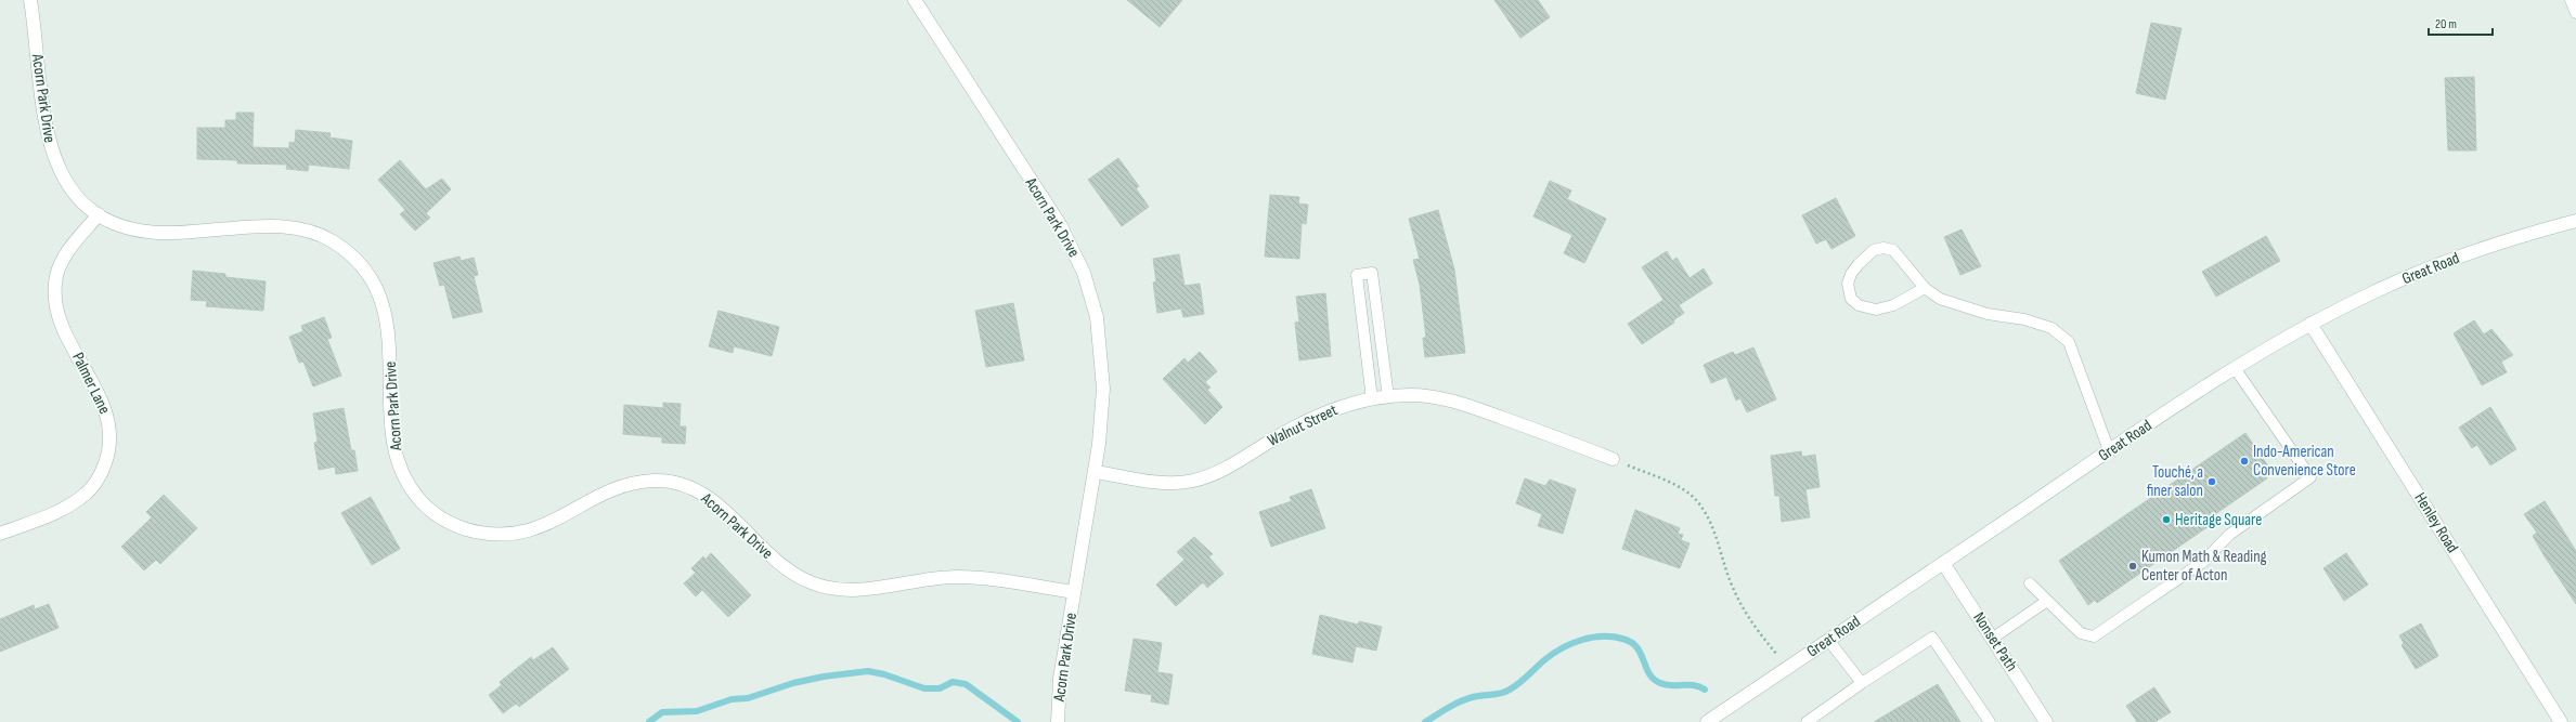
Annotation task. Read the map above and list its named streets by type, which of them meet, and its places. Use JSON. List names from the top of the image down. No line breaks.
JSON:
{"streets":{"street":["Acorn Park Drive","Great Road","Palmer Lane","Walnut Street","Henley Road","Nonset Path"]},"crossings":[["Acorn Park Drive","Palmer Lane"],["Acorn Park Drive","Walnut Street"],["Great Road","Henley Road"],["Great Road","Nonset Path"]],"places":["Indo-American Convenience Store","Touché, a finer salon","Heritage Square","Kumon Math & Reading Center of Acton"],"scale_bar":"20 m"}
